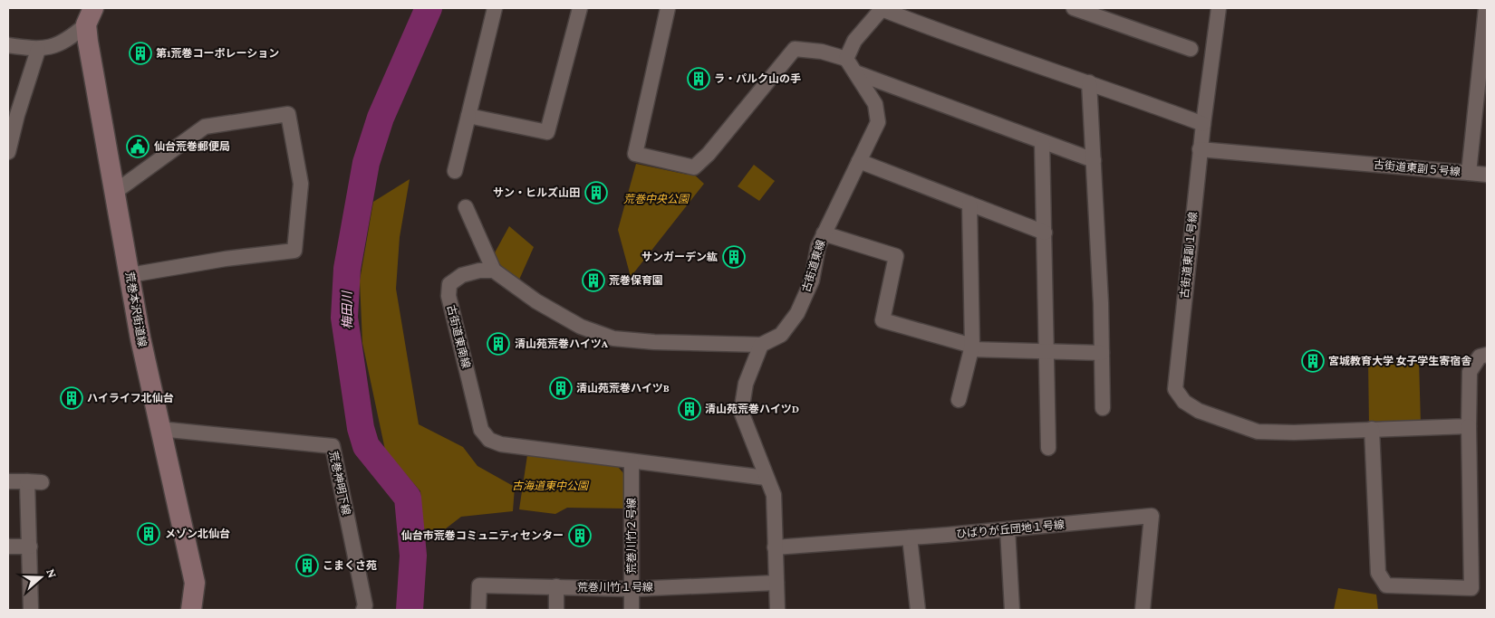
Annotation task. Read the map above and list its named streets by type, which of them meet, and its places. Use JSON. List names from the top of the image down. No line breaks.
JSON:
{"streets":{"street":["古街道東副５号線","古街道東副１号線","古街道東線","荒巻本沢街道線","古街道東南線","荒巻神明下線","ひばりが丘団地１号線","荒巻川竹２号線","荒巻川竹１号線"]},"crossings":[["古街道東副５号線","古街道東副１号線"],["荒巻本沢街道線","荒巻神明下線"],["古街道東南線","荒巻川竹２号線"],["荒巻川竹２号線","荒巻川竹１号線"]],"water":["梅田川"],"parks":["荒巻中央公園","古海道東中公園"],"places":{"building":["第1荒巻コーポレーション","ラ・パルク山の手","サン・ヒルズ山田","サンガーデン紘","荒巻保育園","清山苑荒巻ハイツA","宮城教育大学 女子学生寄宿舎","清山苑荒巻ハイツB","ハイライフ北仙台","清山苑荒巻ハイツD","メゾン北仙台","仙台市荒巻コミュニティセンター","こまくさ苑"],"public building":["仙台荒巻郵便局"]},"north":"right"}
